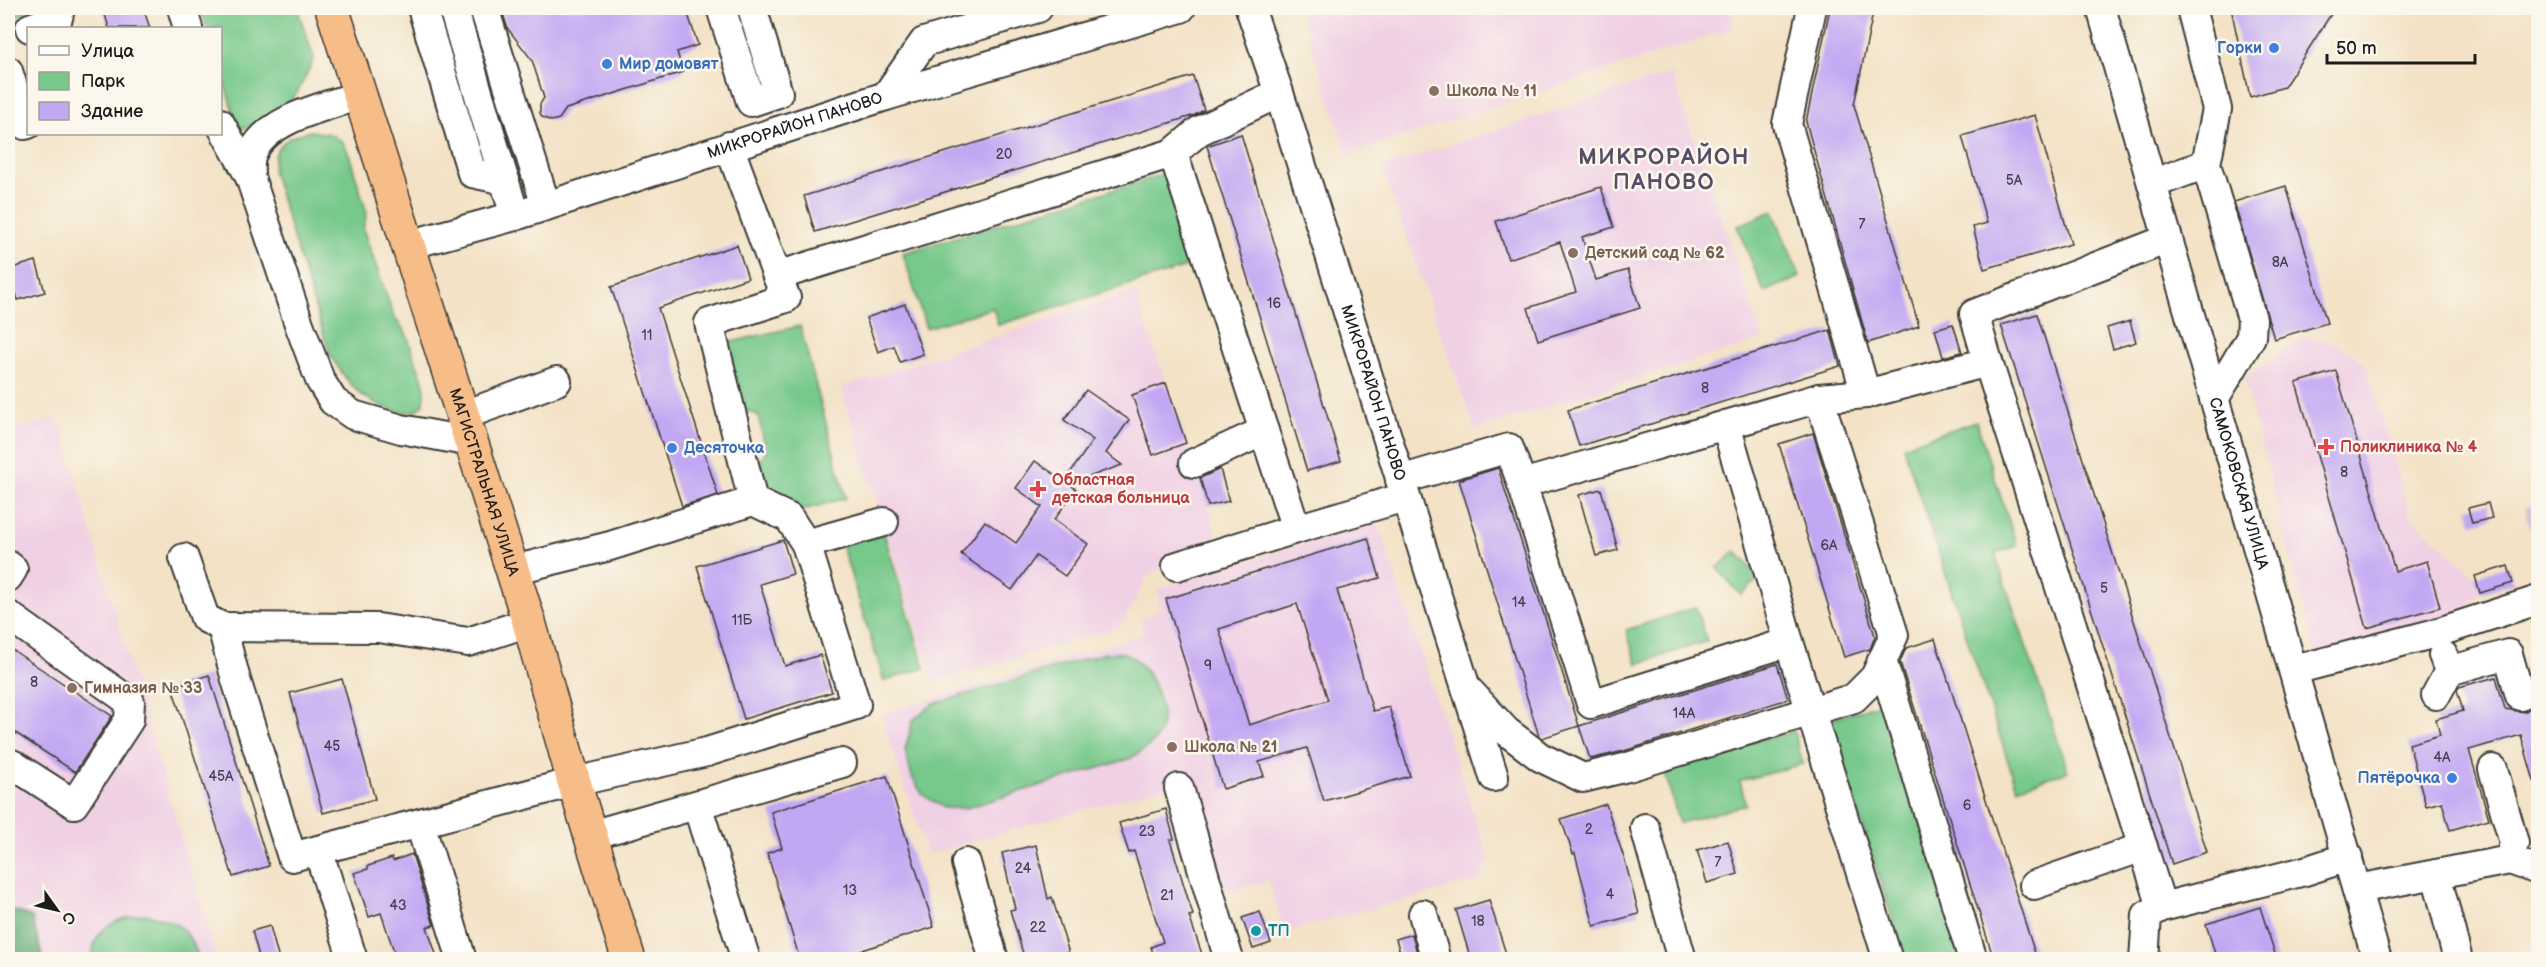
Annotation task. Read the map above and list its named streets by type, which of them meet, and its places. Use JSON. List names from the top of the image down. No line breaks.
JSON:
{"streets":{"highway":["МАГИСТРАЛЬНАЯ УЛИЦА"],"street":["МИКРОРАЙОН ПАНОВО","САМОКОВСКАЯ УЛИЦА"]},"crossings":[["МИКРОРАЙОН ПАНОВО","МАГИСТРАЛЬНАЯ УЛИЦА"]],"districts":["МИКРОРАЙОН ПАНОВО"],"places":{"other":["Горки","Мир домовят","Школа № 11","Детский сад № 62","Десяточка","Гимназия № 33","Школа № 21","Пятёрочка","ТП"],"health":["Поликлиника № 4","Областная детская больница"]},"house_numbers":["20","5А","7","8А","16","11","8","8","6А","5","14","11Б","9","8","14А","45","4А","45А","6","2","23","7","24","13","4","21","43","18","22"],"legend":["Улица","Парк","Здание"],"scale_bar":"50 m","north":"bottom right"}
